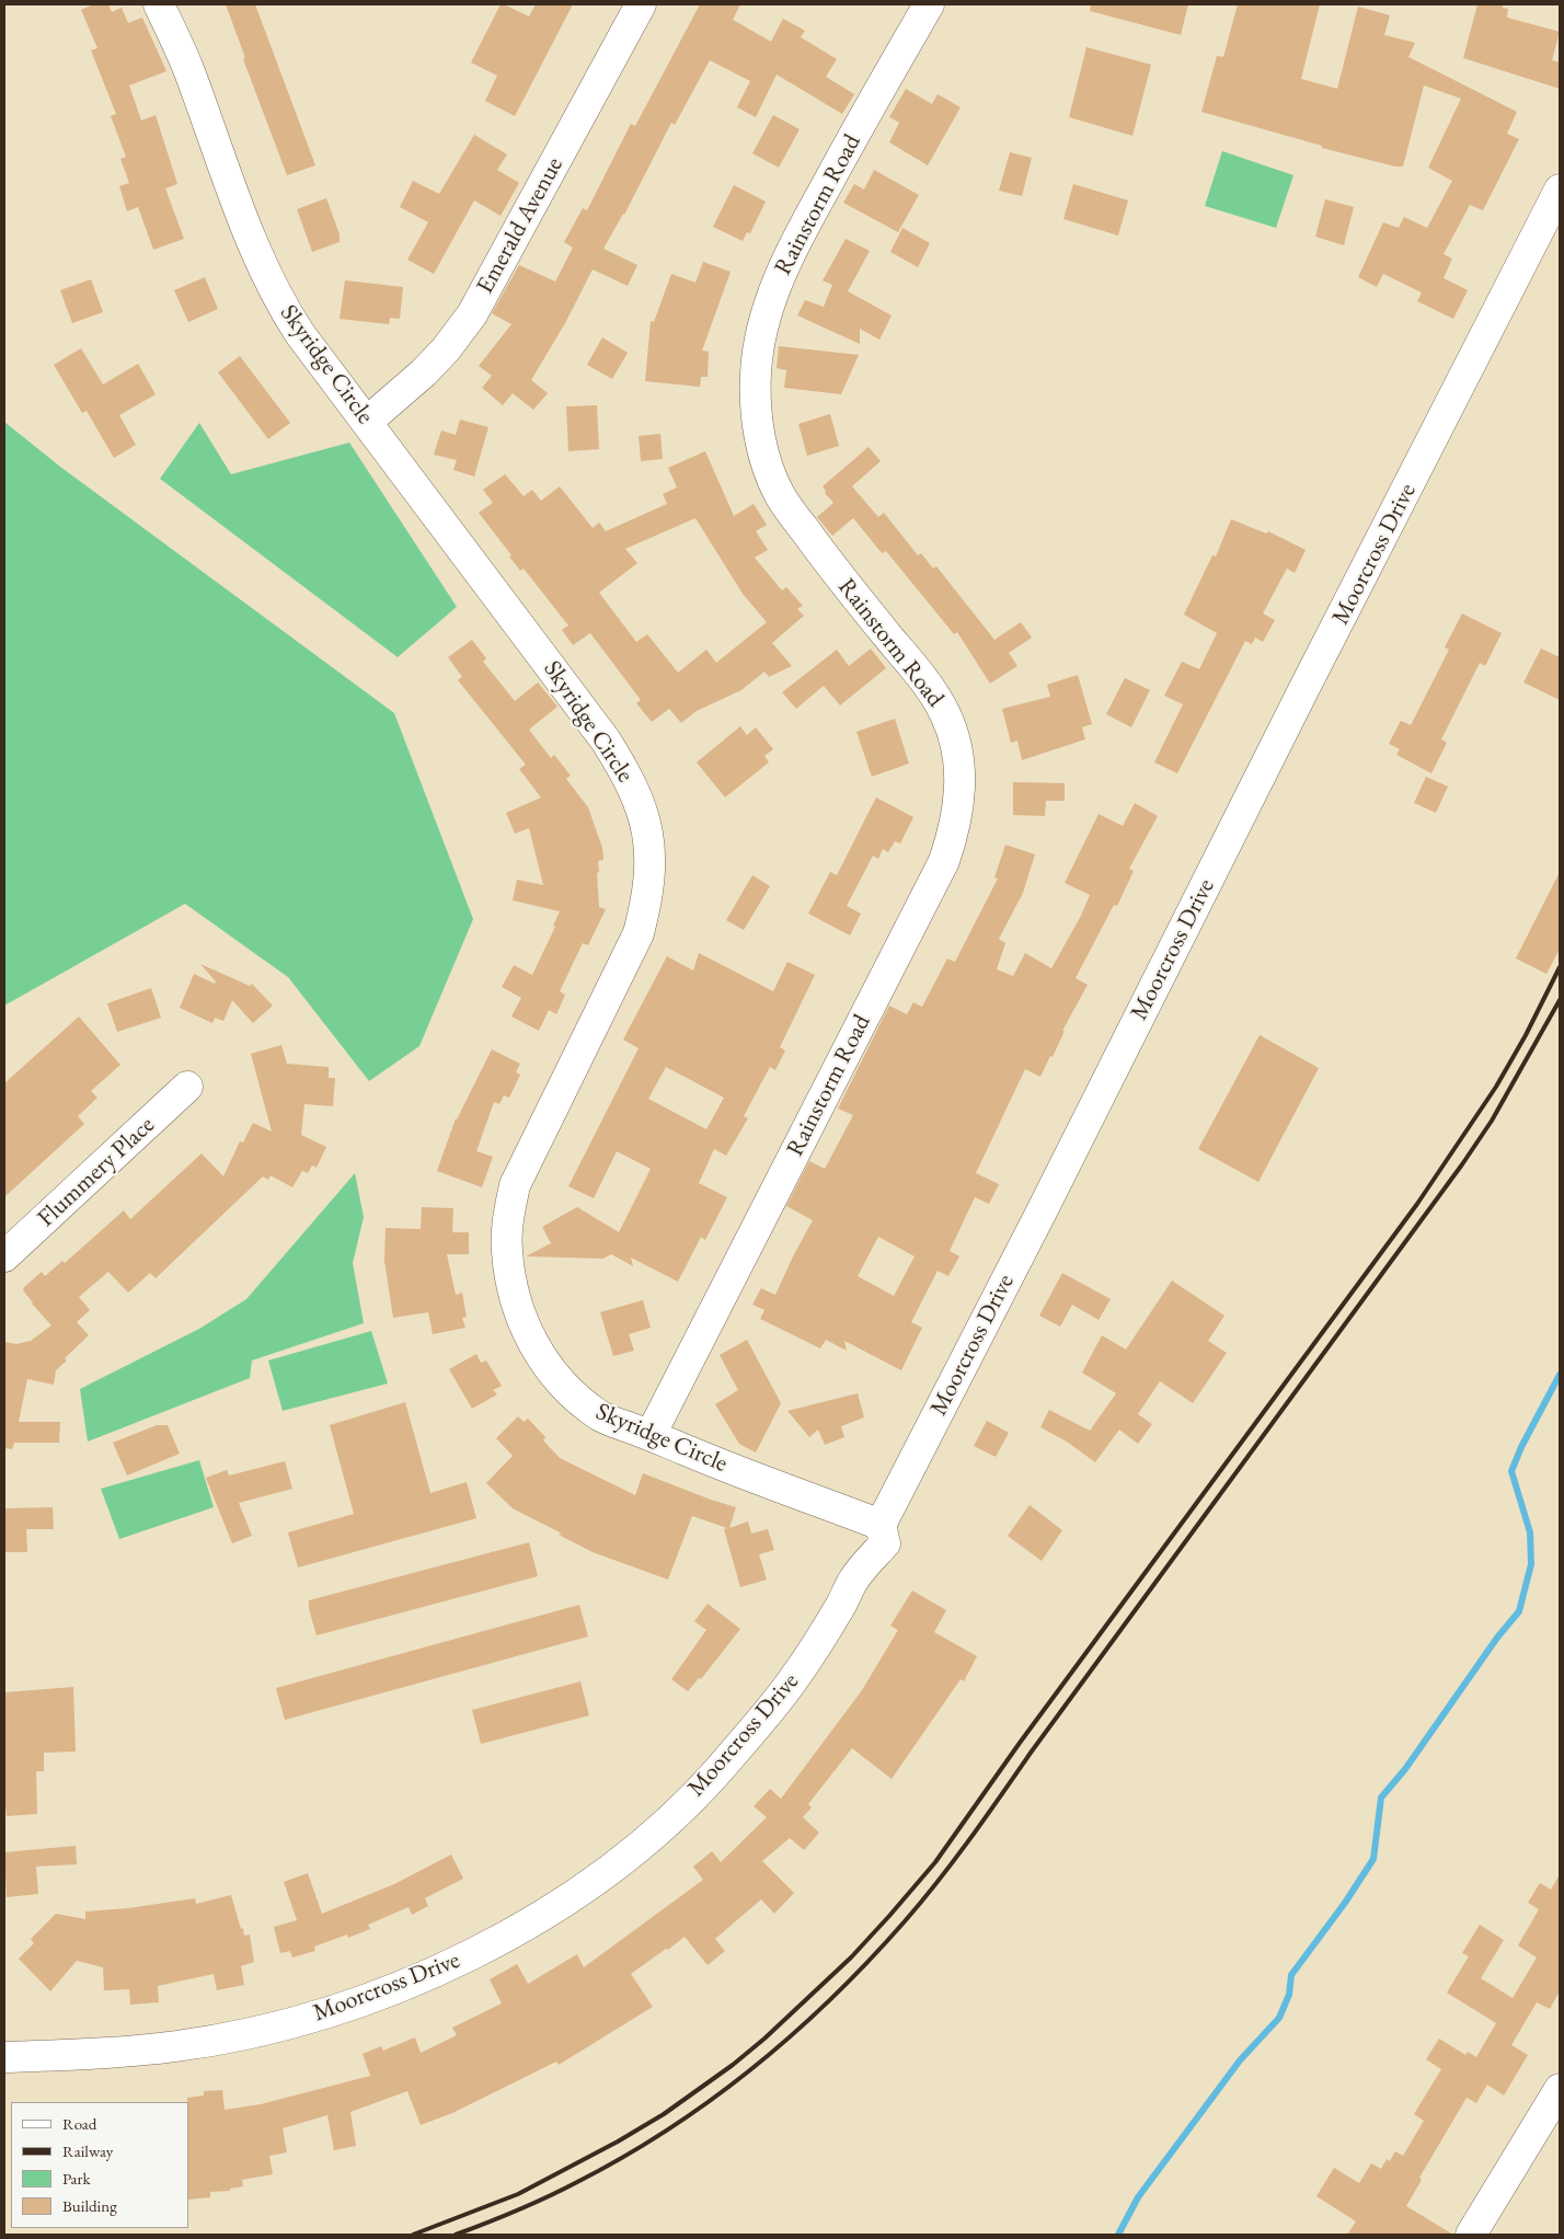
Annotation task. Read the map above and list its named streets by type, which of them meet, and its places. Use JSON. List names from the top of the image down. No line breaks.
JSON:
{"streets":{"street":["Rainstorm Road","Emerald Avenue","Skyridge Circle","Moorcross Drive","Flummery Place"]},"crossings":[["Rainstorm Road","Skyridge Circle"],["Emerald Avenue","Skyridge Circle"],["Skyridge Circle","Moorcross Drive"]],"legend":["Road","Railway","Park","Building"]}
